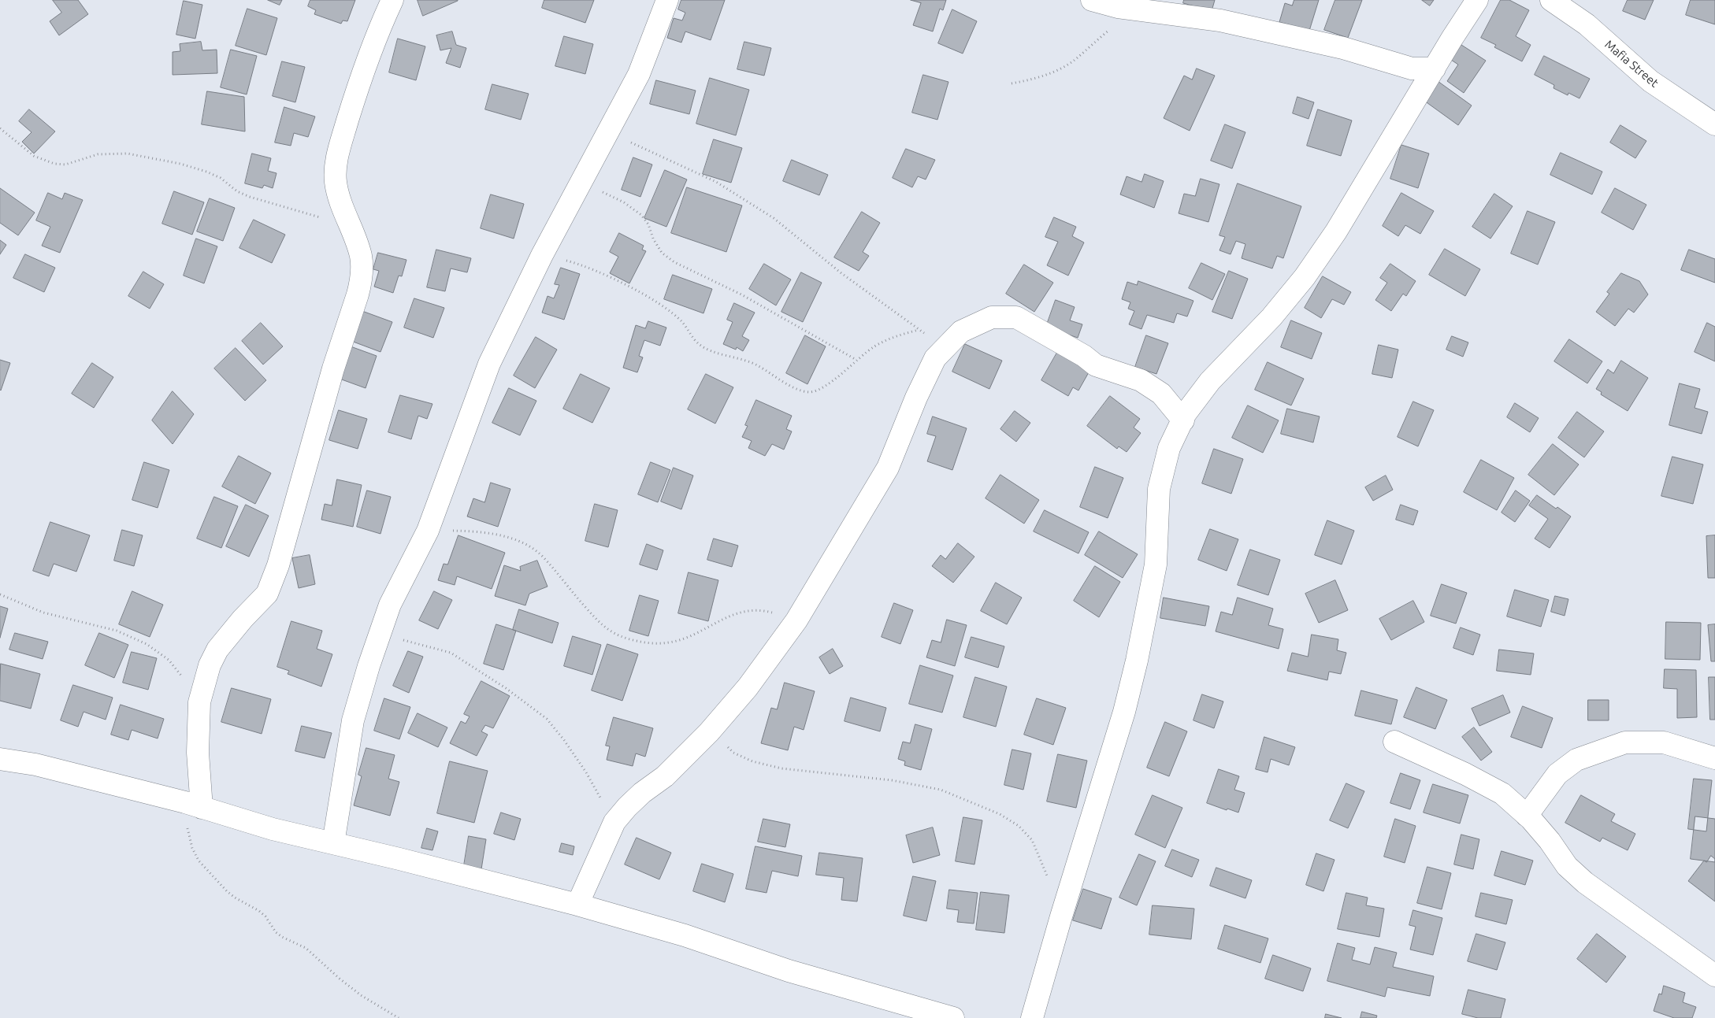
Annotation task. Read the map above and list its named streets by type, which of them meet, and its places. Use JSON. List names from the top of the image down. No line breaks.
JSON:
{"streets":{"street":["Mafia Street"]}}
